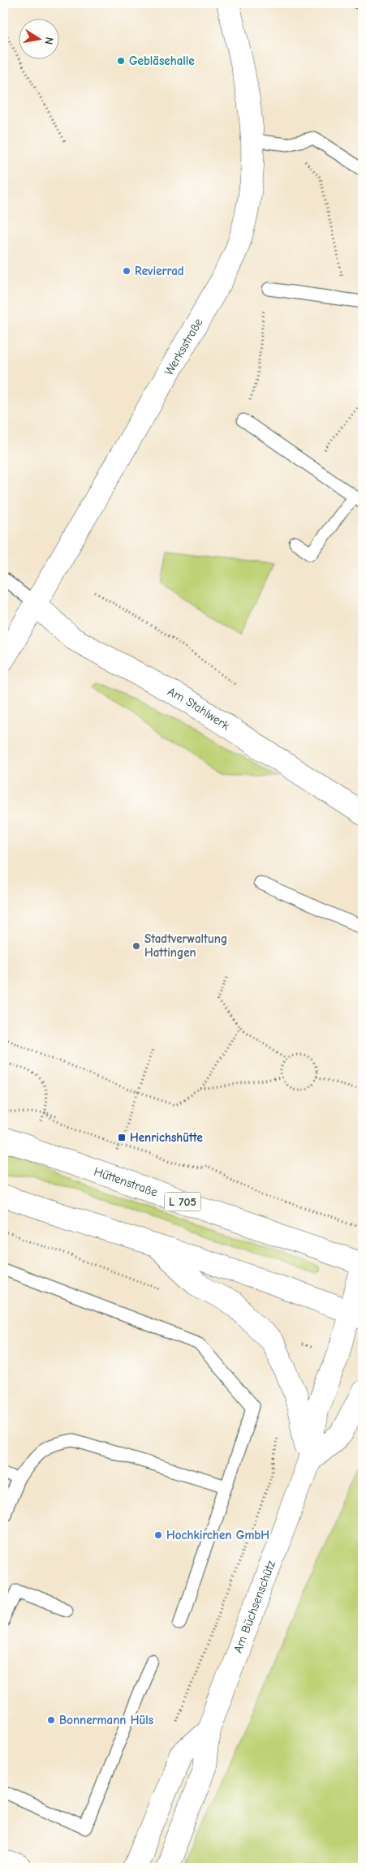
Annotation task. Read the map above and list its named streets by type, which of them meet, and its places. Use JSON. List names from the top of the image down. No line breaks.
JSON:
{"streets":{"street":["Werksstraße","Am Stahlwerk","Hüttenstraße","L 705","Am Büchsenschütz"]},"crossings":[["Werksstraße","Am Stahlwerk"],["Hüttenstraße","Am Büchsenschütz"]],"places":{"other":["Gebläsehalle","Revierrad","Stadtverwaltung Hattingen","Hochkirchen GmbH","Bonnermann Hüls"],"transit":["Henrichshütte"]},"north":"right"}
